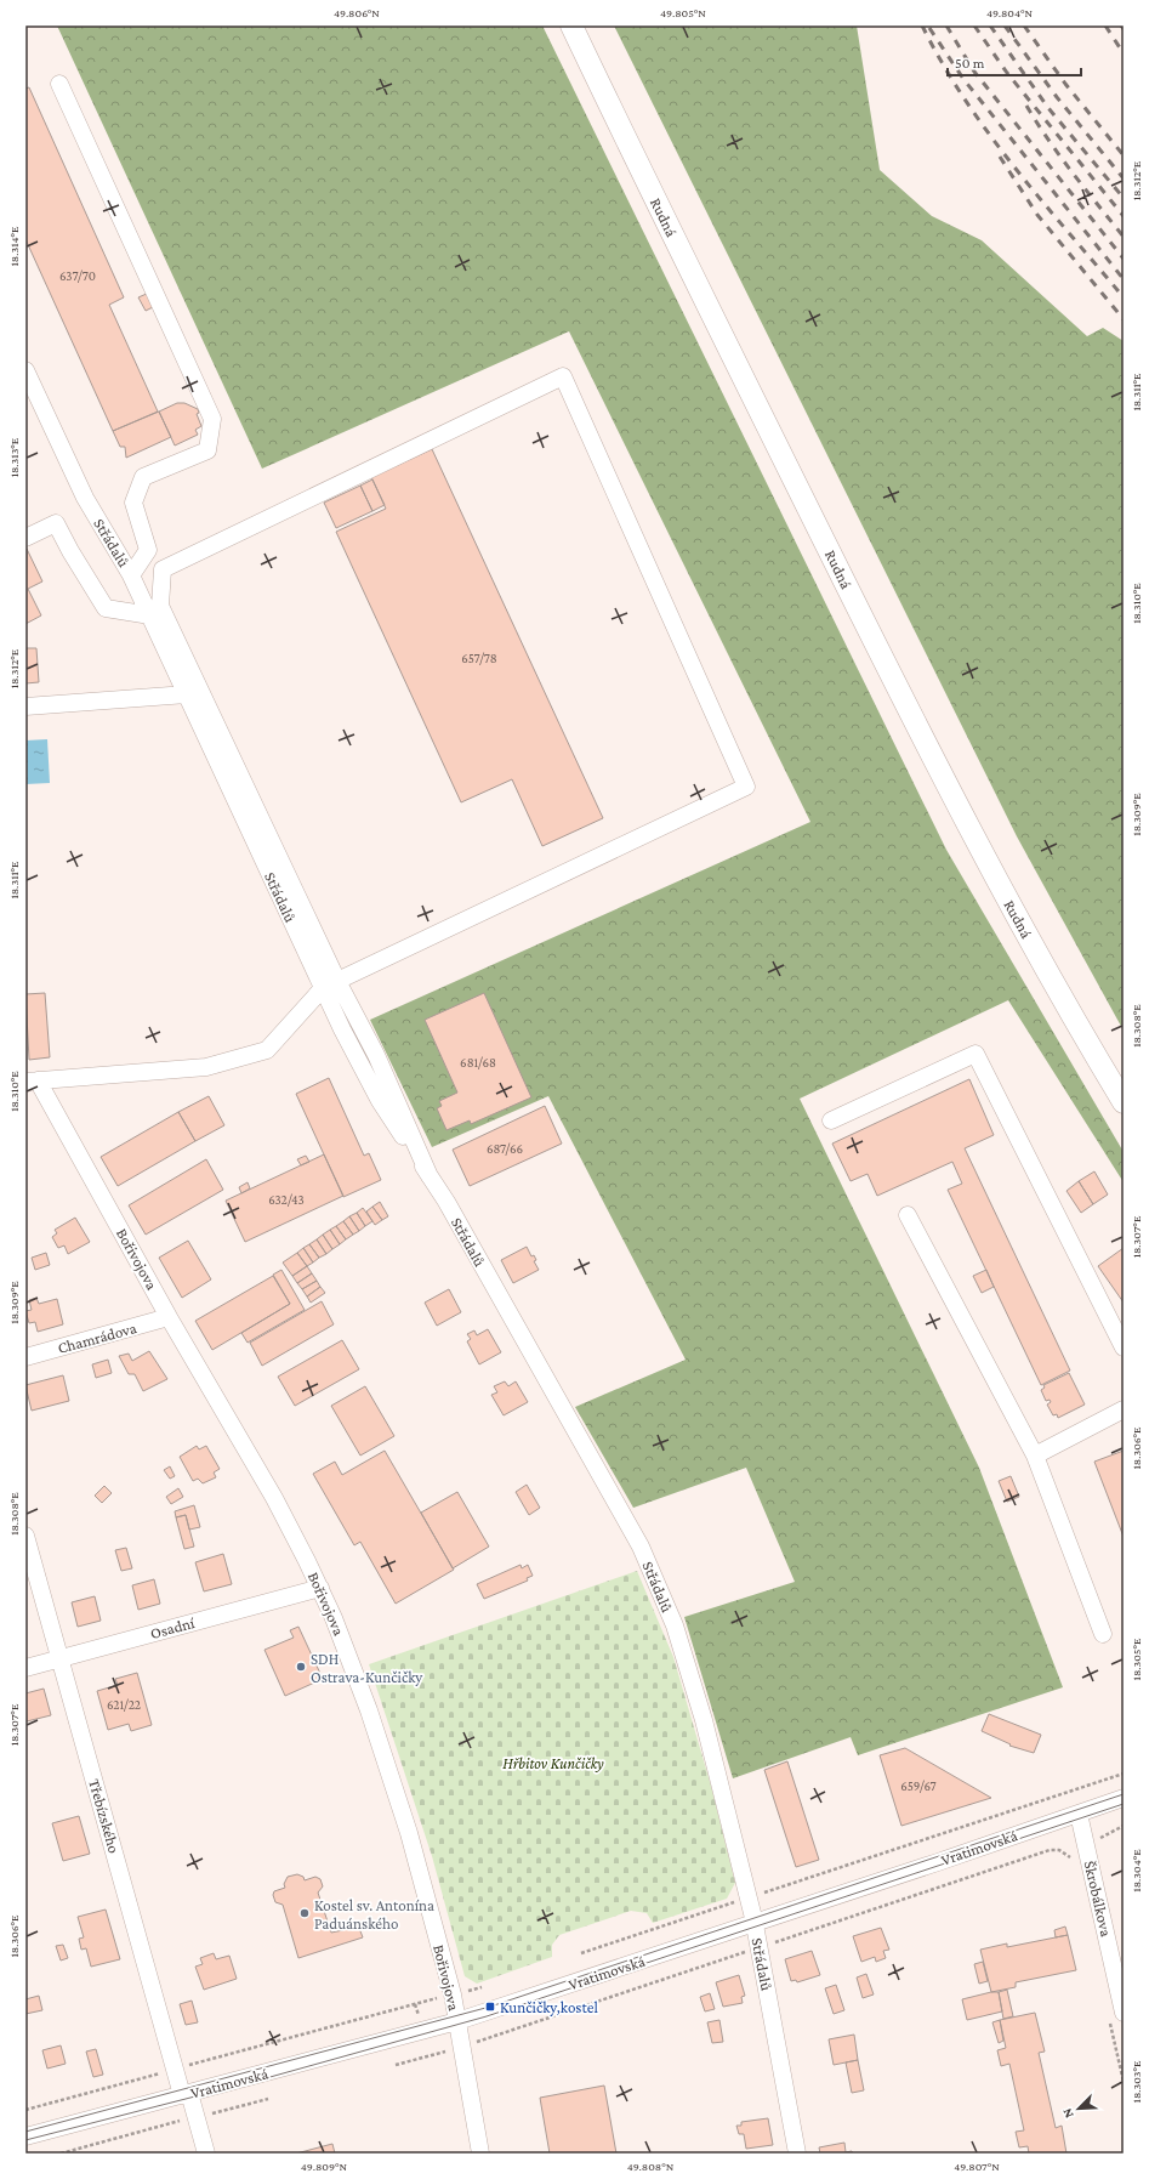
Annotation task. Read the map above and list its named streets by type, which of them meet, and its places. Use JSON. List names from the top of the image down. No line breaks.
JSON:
{"streets":{"main road":["Rudná"],"street":["Střádalů","Bořivojova","Chamrádova","Osadní","Třebízského","Vratimovská","Škrobálkova"]},"crossings":[["Střádalů","Vratimovská"],["Bořivojova","Chamrádova"],["Bořivojova","Osadní"],["Bořivojova","Vratimovská"],["Osadní","Třebízského"],["Třebízského","Vratimovská"],["Vratimovská","Škrobálkova"]],"parks":["Hřbitov Kunčičky"],"places":{"other":["SDH Ostrava-Kunčičky","Kostel sv. Antonína Paduánského"],"transit":["Kunčičky,kostel"]},"house_numbers":["637/70","657/78","681/68","687/66","632/43","621/22","659/67"],"scale_bar":"50 m","north":"bottom left","coordinates":["49.806°N","49.805°N","49.804°N","18.312°E","18.314°E","18.311°E","18.313°E","18.310°E","18.309°E","18.308°E","18.307°E","18.306°E","18.305°E","18.304°E","18.303°E","49.809°N","49.808°N","49.807°N"]}
